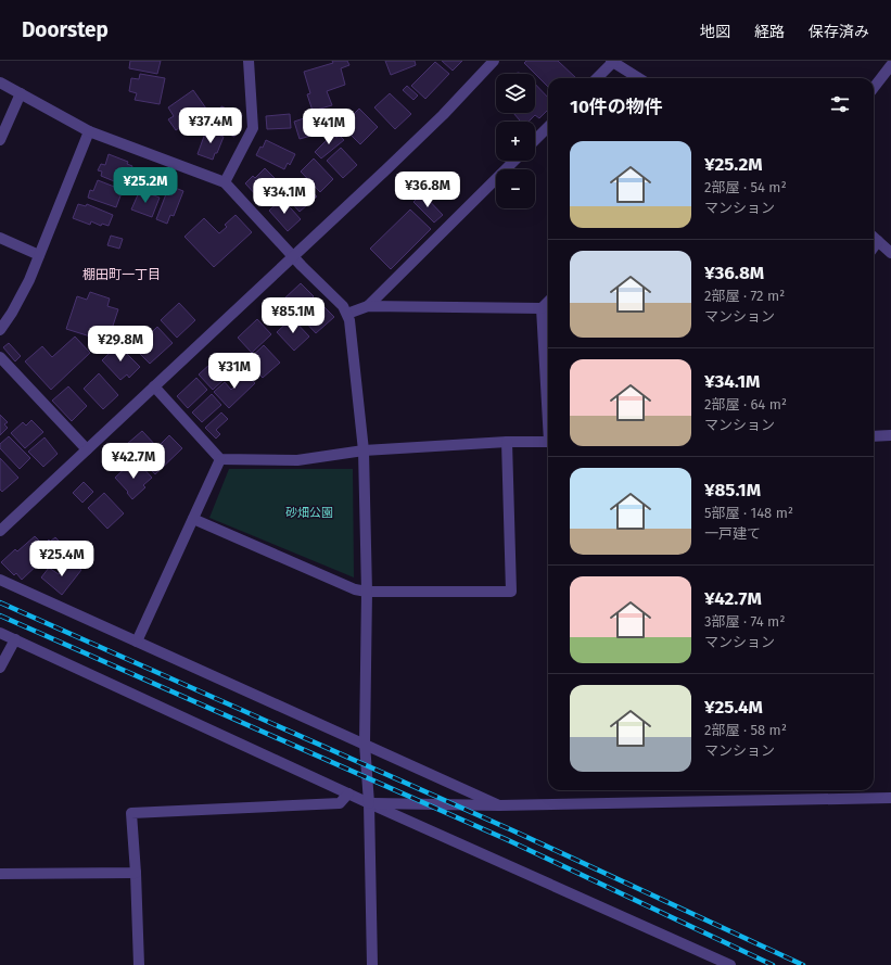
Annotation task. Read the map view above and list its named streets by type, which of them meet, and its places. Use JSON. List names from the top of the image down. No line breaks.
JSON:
{"districts":["棚田町一丁目"],"parks":["砂畑公園"],"page":{"header":"Doorstep","nav":["地図","経路","保存済み"],"map_buttons":["+","−"],"heading":"10件の物件","price":["¥37.4M","¥41M","¥25.2M","¥36.8M","¥34.1M","¥85.1M","¥29.8M","¥31M","¥42.7M","¥25.4M"],"list":[{"name":"¥25.2M","note":"2部屋 · 54 m² · マンション"},{"name":"¥36.8M","note":"2部屋 · 72 m² · マンション"},{"name":"¥34.1M","note":"2部屋 · 64 m² · マンション"},{"name":"¥85.1M","note":"5部屋 · 148 m² · 一戸建て"},{"name":"¥42.7M","note":"3部屋 · 74 m² · マンション"},{"name":"¥25.4M","note":"2部屋 · 58 m² · マンション"}]}}
